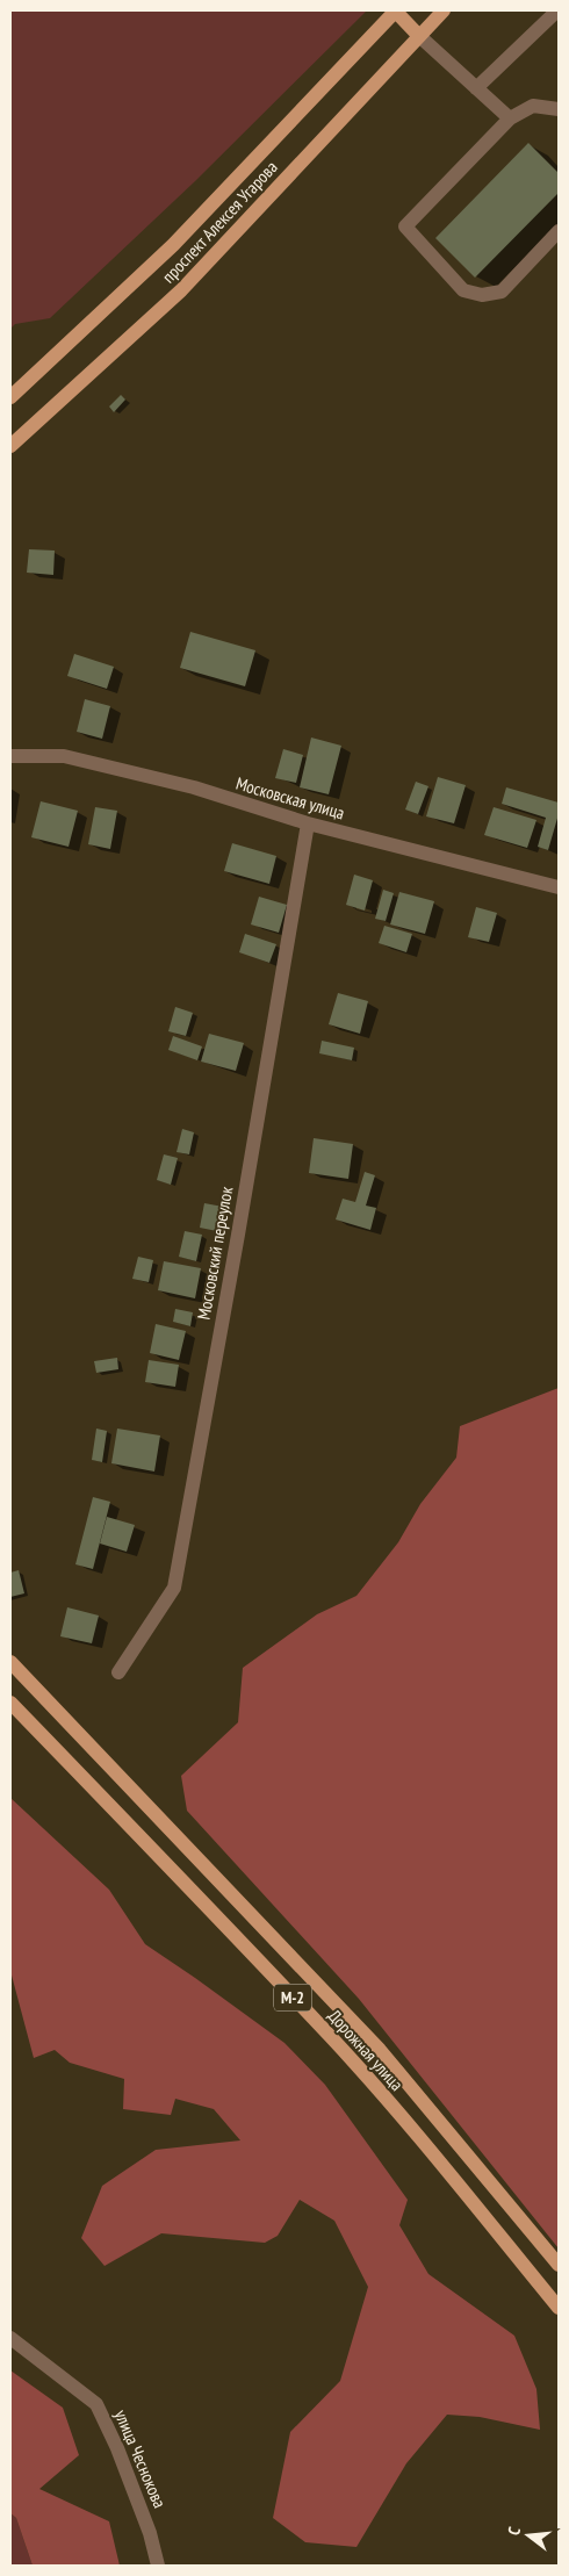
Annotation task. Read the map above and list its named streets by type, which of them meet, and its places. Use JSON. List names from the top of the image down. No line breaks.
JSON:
{"streets":{"main road":["проспект Алексея Угарова","М-2","Дорожная улица"],"street":["Московская улица","Московский переулок","улица Чеснокова"]},"crossings":[["Московская улица","Московский переулок"]],"north":"left"}
